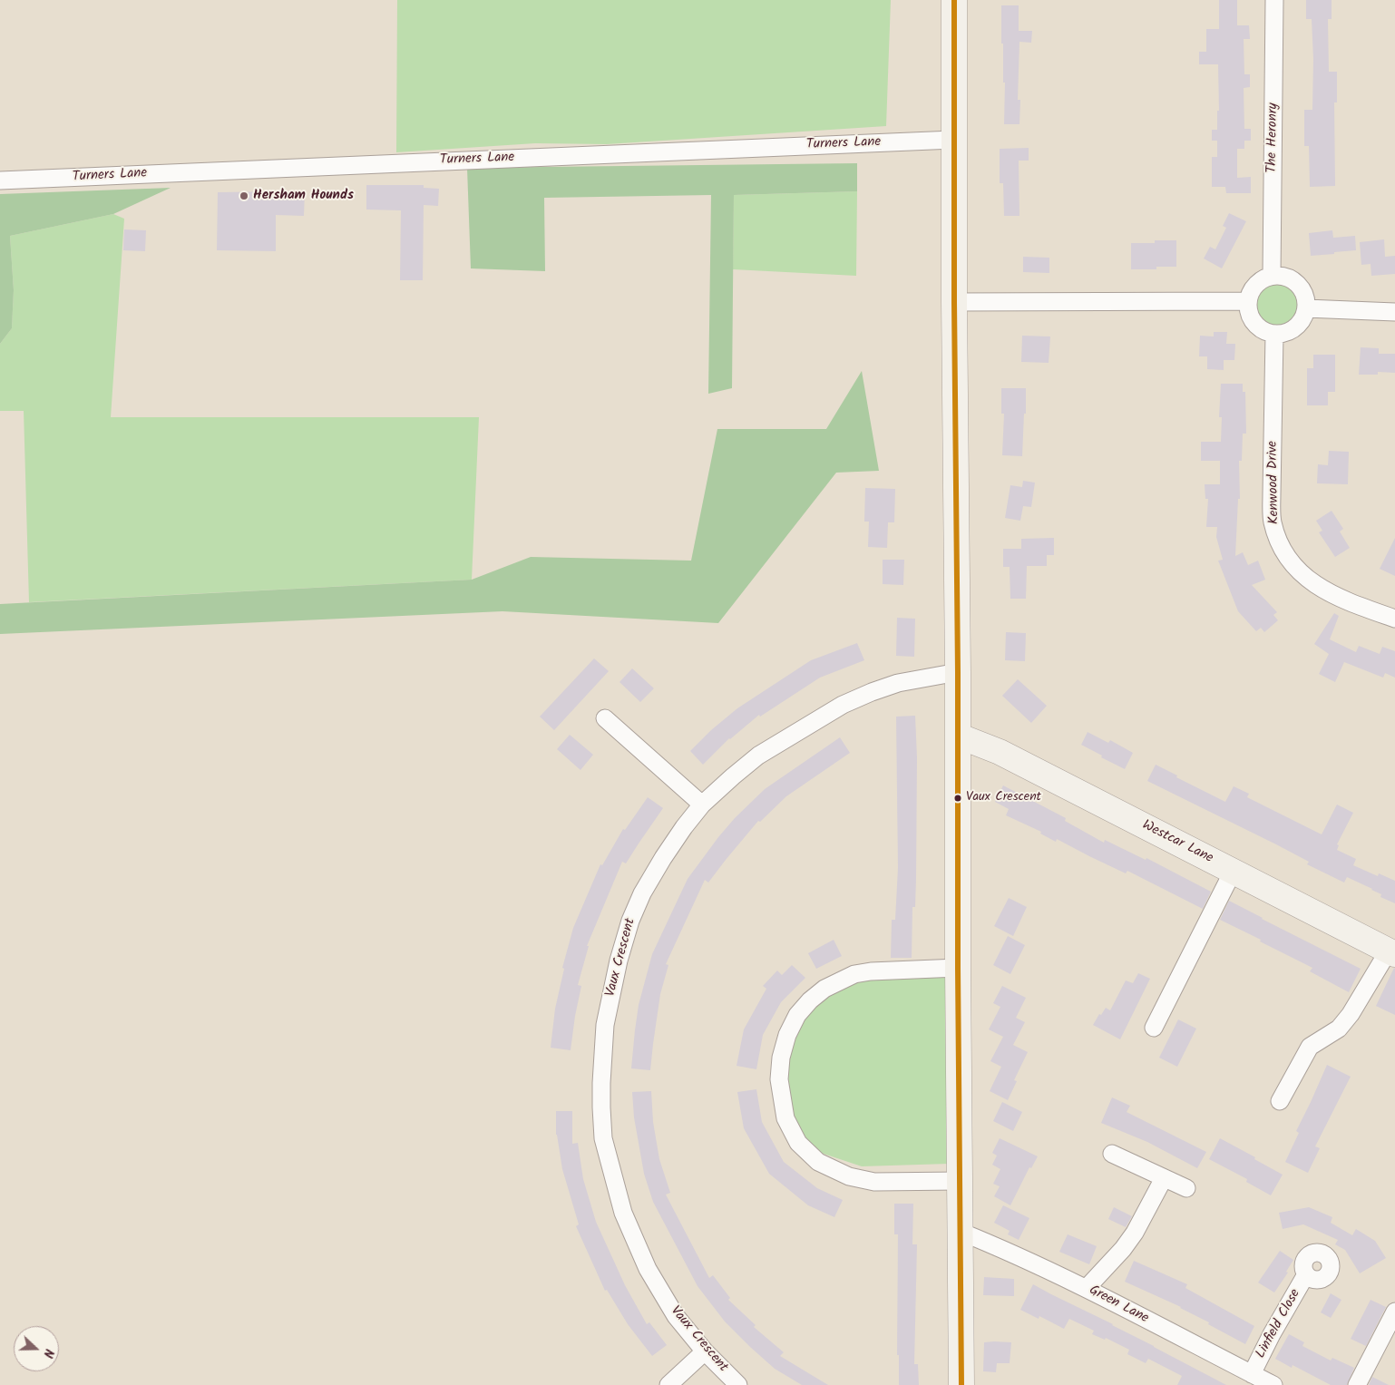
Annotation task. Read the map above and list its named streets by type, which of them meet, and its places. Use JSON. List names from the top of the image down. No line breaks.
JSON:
{"streets":{"street":["The Heronry","Turners Lane","Kenwood Drive","Westcar Lane","Vaux Crescent","Green Lane","Linfield Close"]},"crossings":[["The Heronry","Kenwood Drive"],["Green Lane","Linfield Close"]],"places":["Hersham Hounds","Vaux Crescent"],"north":"right"}
